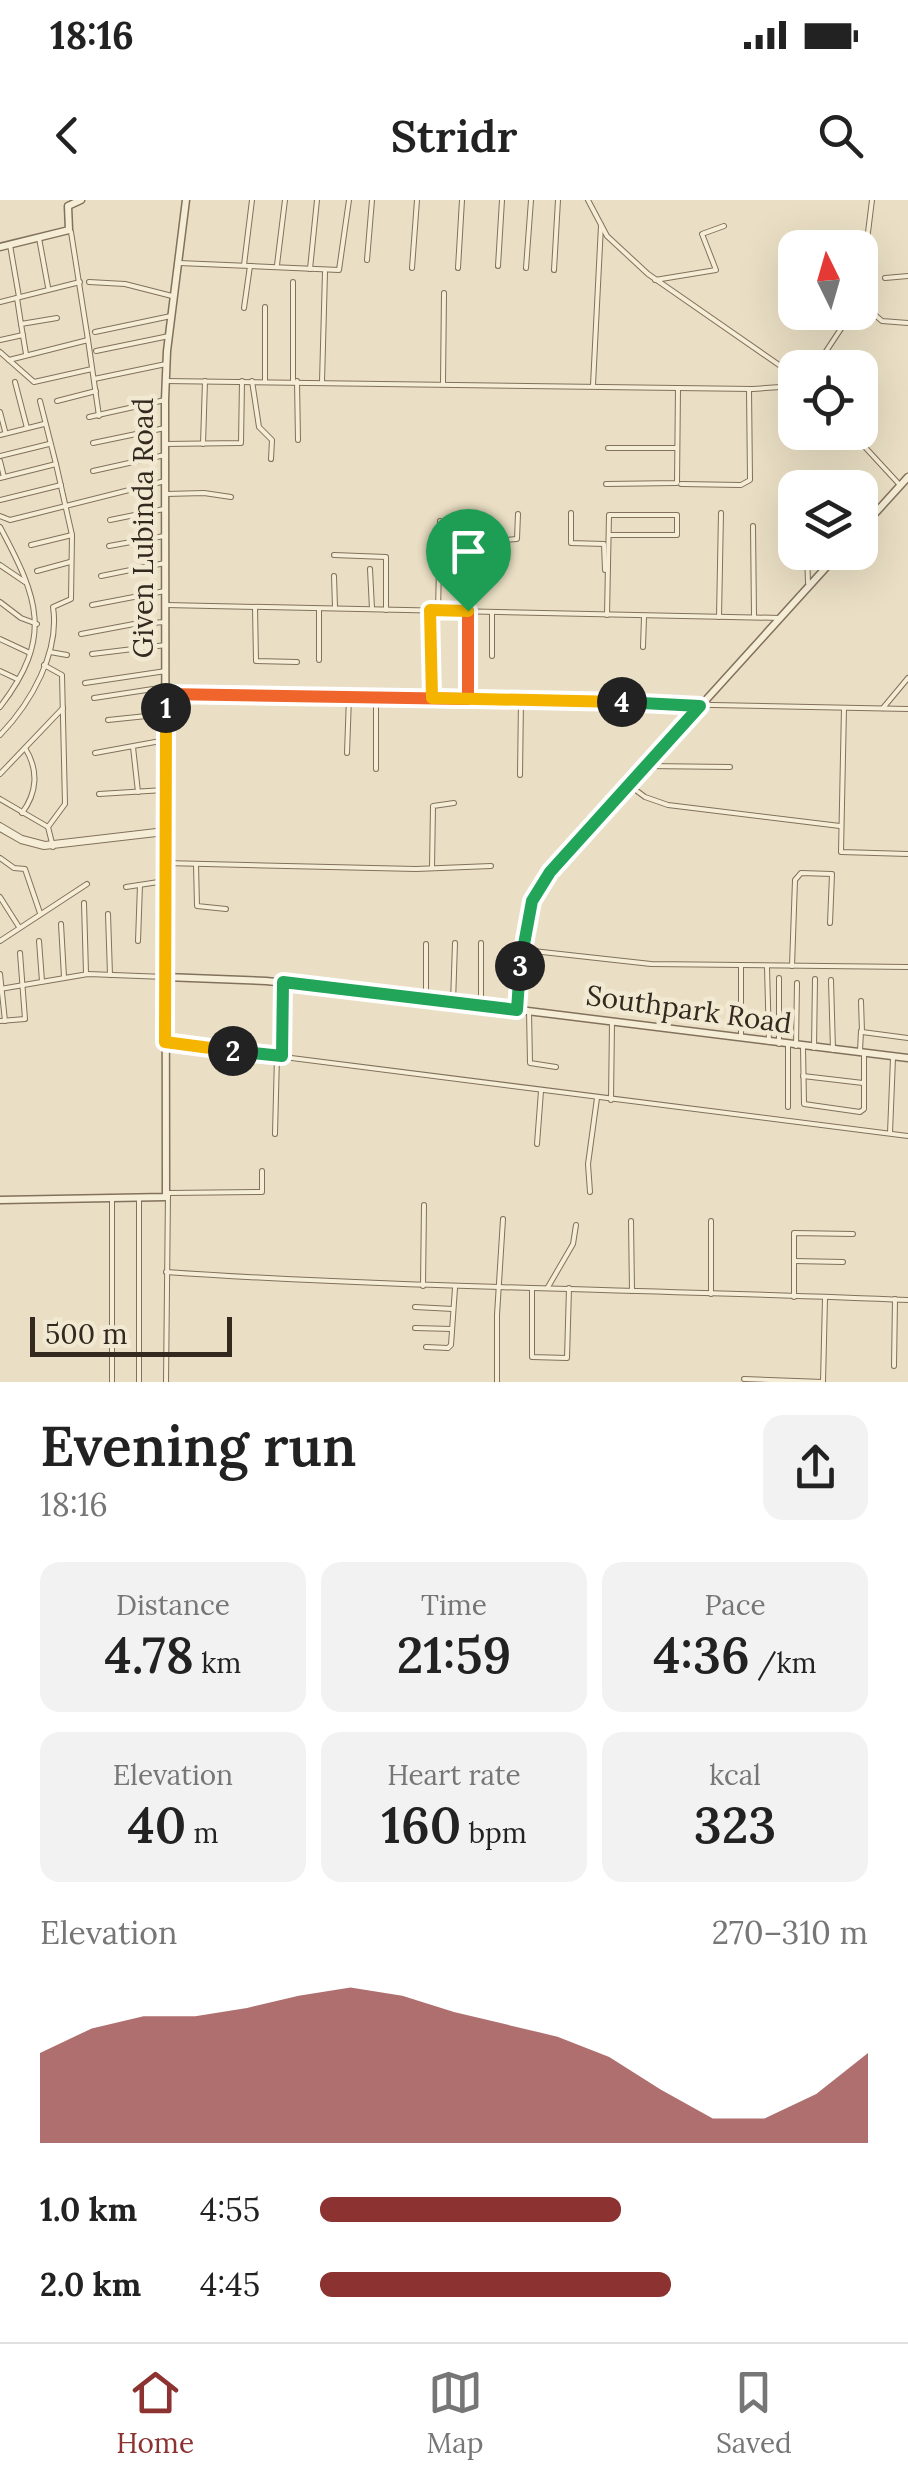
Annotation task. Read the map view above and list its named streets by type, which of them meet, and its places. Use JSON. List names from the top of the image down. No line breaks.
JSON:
{"streets":{"street":["Given Lubinda Road","Southpark Road"]},"crossings":[["Given Lubinda Road","Southpark Road"]],"scale_bar":"500 m","north":"top","page":{"status":"18:16","header":"Stridr","pins":["4","1","3","2"],"scale":"500 m","heading":["Evening run","18:16"],"stats":[["Distance","4.78 km"],["Time","21:59"],["Pace","4:36 /km"],["Elevation","40 m"],["Heart rate","160 bpm"],["kcal","323"]],"chart":["Elevation","270–310 m"],"list":[{"name":"1.0 km","note":"4:55"},{"name":"2.0 km","note":"4:45"}],"tabs":["Home","Map","Saved"]}}
